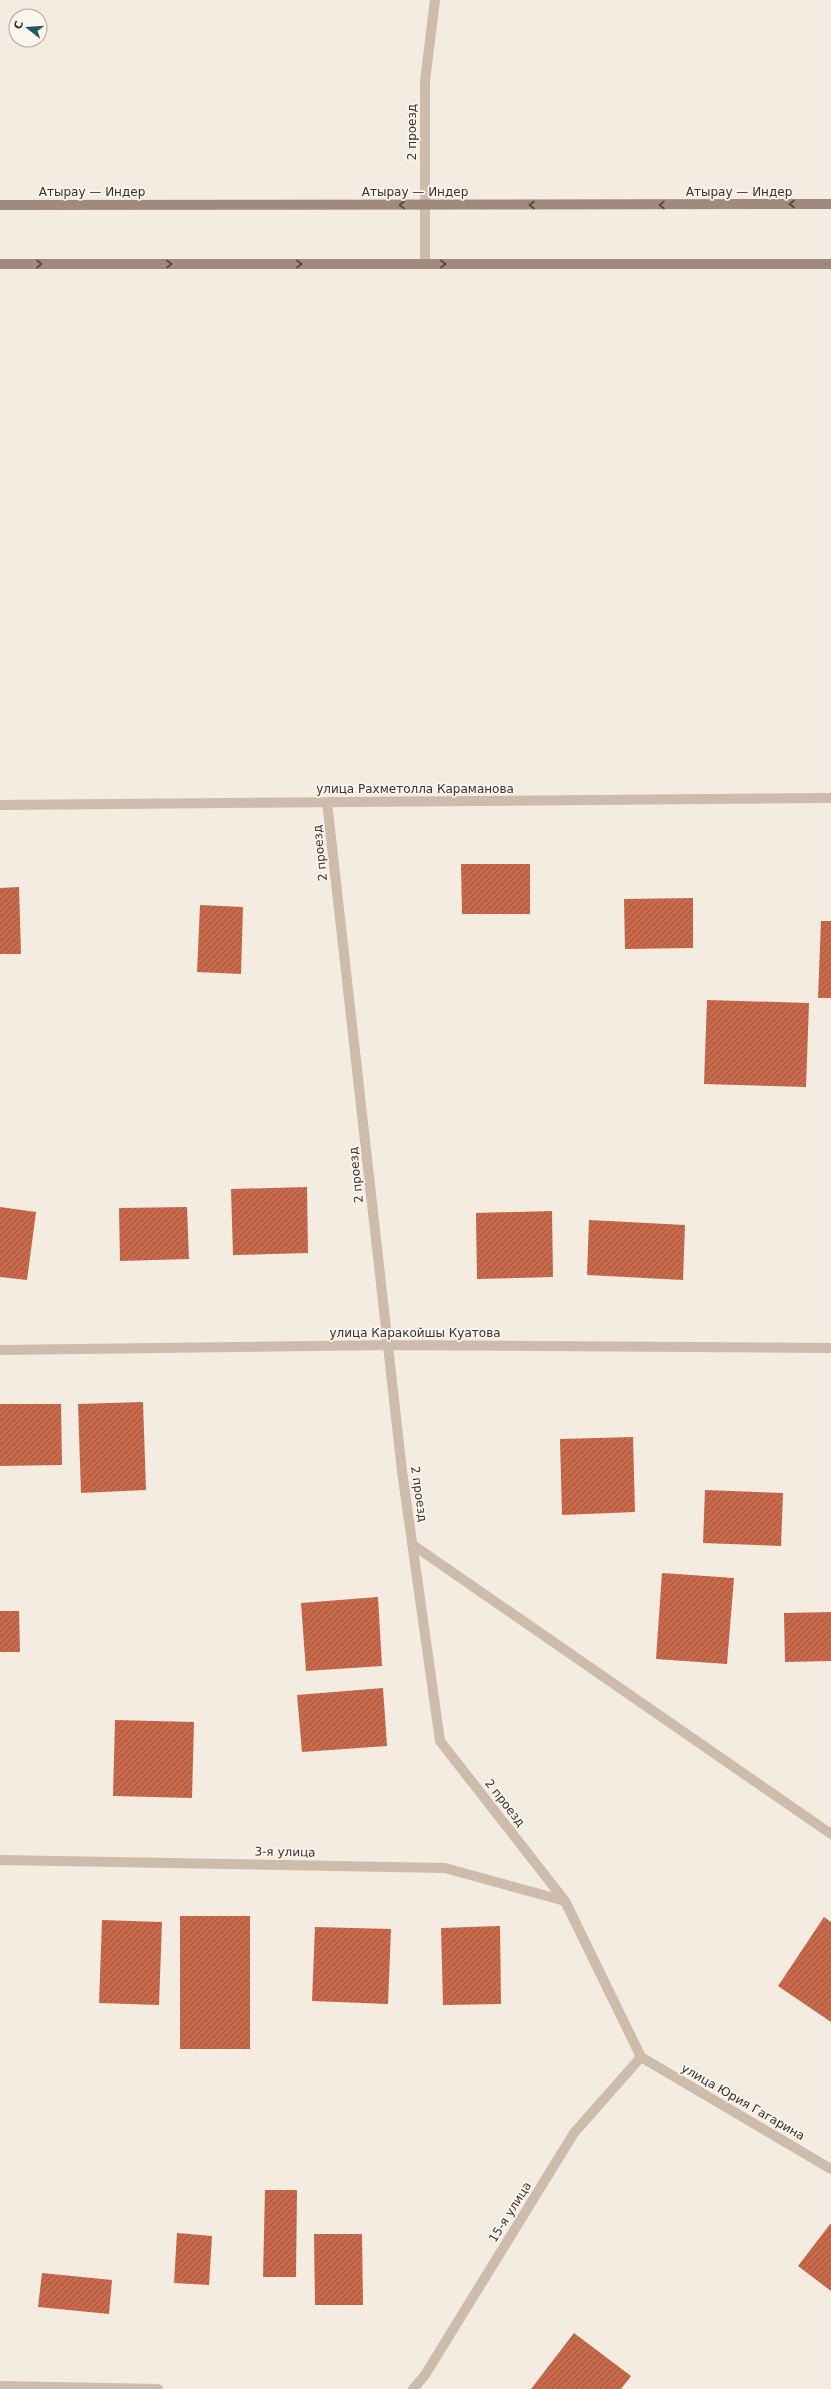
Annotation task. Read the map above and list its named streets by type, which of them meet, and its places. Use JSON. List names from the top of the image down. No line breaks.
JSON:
{"streets":{"main road":["Атырау — Индер"],"street":["2 проезд","улица Рахметолла Караманова","улица Каракойшы Куатова","3-я улица","улица Юрия Гагарина","15-я улица"]},"crossings":[["2 проезд","Атырау — Индер"],["2 проезд","улица Рахметолла Караманова"],["2 проезд","улица Каракойшы Куатова"],["2 проезд","3-я улица"],["2 проезд","улица Юрия Гагарина"],["2 проезд","15-я улица"],["улица Юрия Гагарина","15-я улица"]],"north":"left"}
